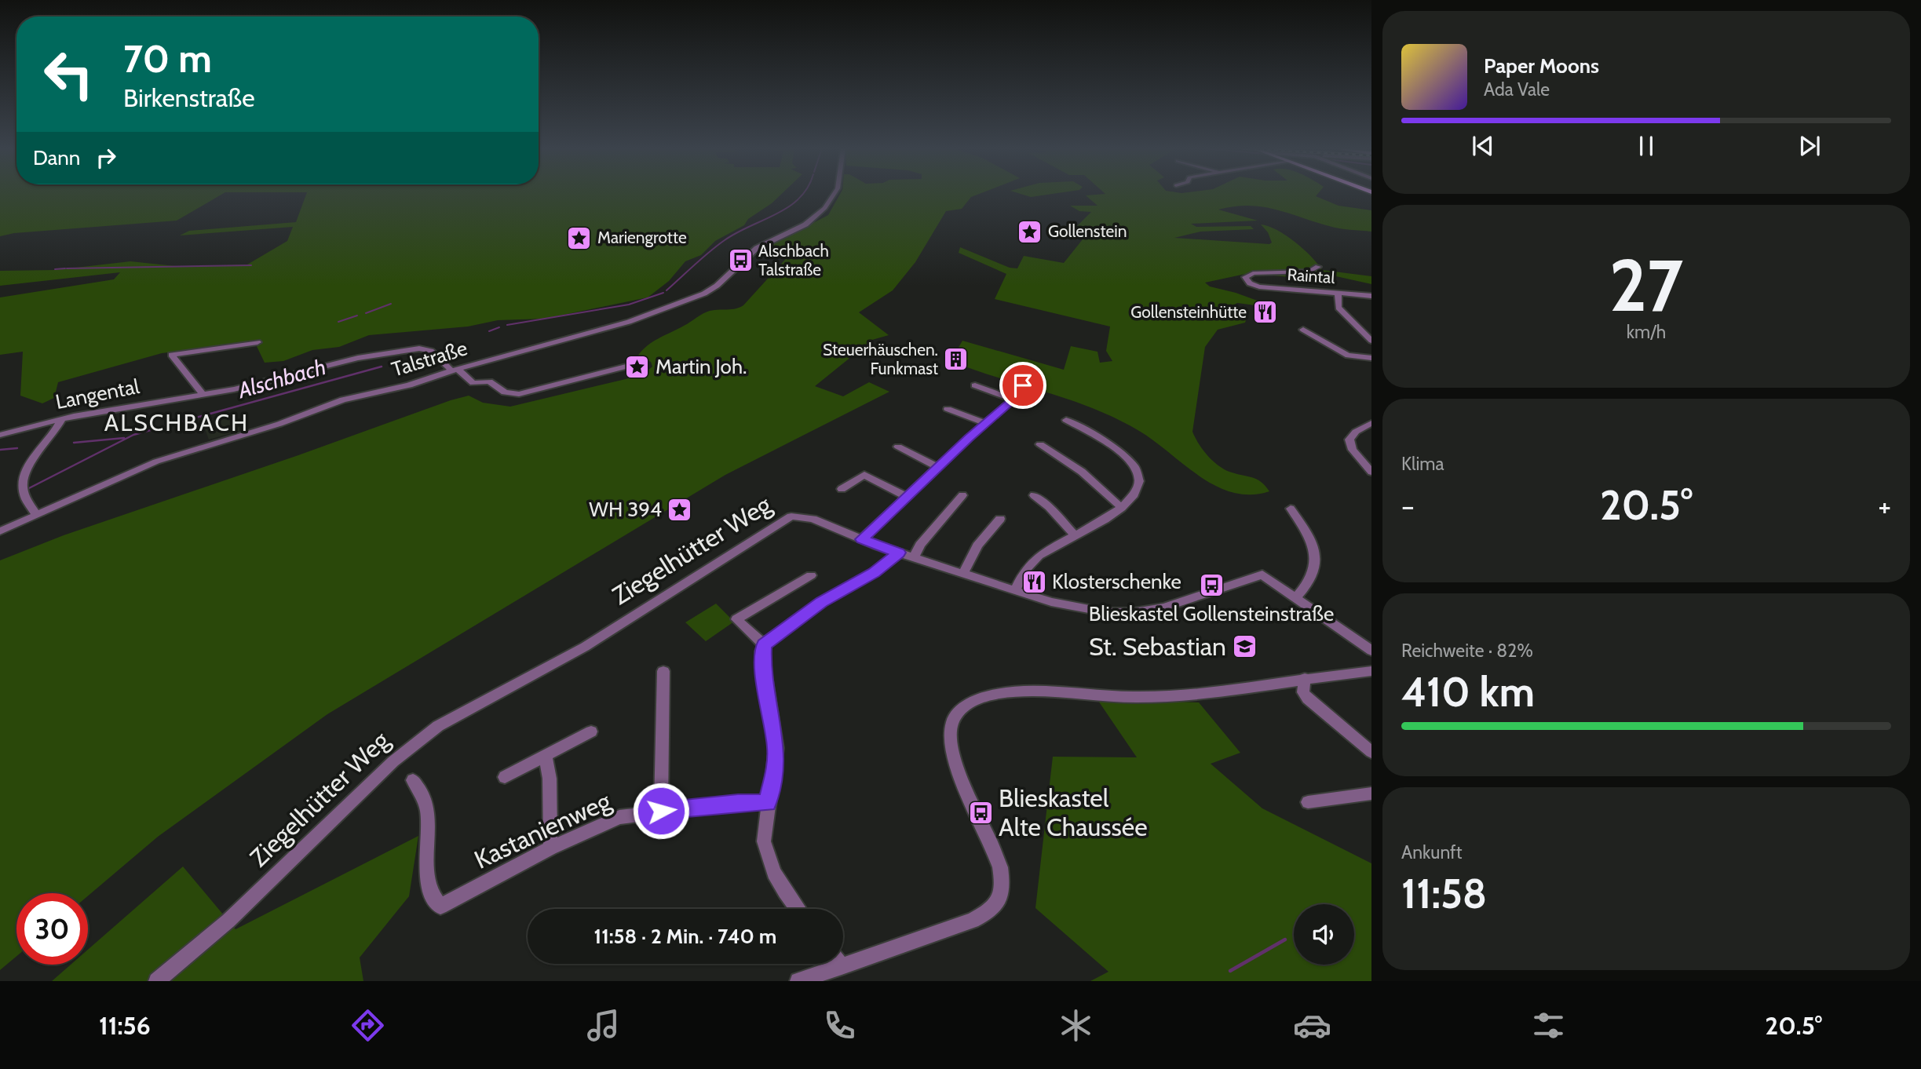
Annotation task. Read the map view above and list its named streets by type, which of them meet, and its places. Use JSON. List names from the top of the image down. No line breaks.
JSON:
{"streets":{"street":["Raintal","Talstraße","Langental","Ziegelhütter Weg","Kastanienweg"]},"crossings":[["Talstraße","Langental"]],"districts":["ALSCHBACH"],"water":["Alschbach"],"places":{"place":["Gollenstein","Mariengrotte","Martin Joh.","WH 394"],"bus stop":["Alschbach Talstraße","Blieskastel Gollensteinstraße","Blieskastel Alte Chaussée"],"restaurant":["Gollensteinhütte","Klosterschenke"],"building":["Steuerhäuschen. Funkmast"],"school or university":["St. Sebastian"]},"page":{"turn":["70 m","Birkenstraße"],"song":["Paper Moons","Ada Vale"],"then":"Dann","tile":[["27","km/h"],"Klima",["Reichweite · 82%","410 km"],["Ankunft","11:58"]],"heat":["−","20.5°","+"],"limit":"30","trip":"11:58 · 2 Min. · 740 m","tabs":["11:56","20.5°"]}}
